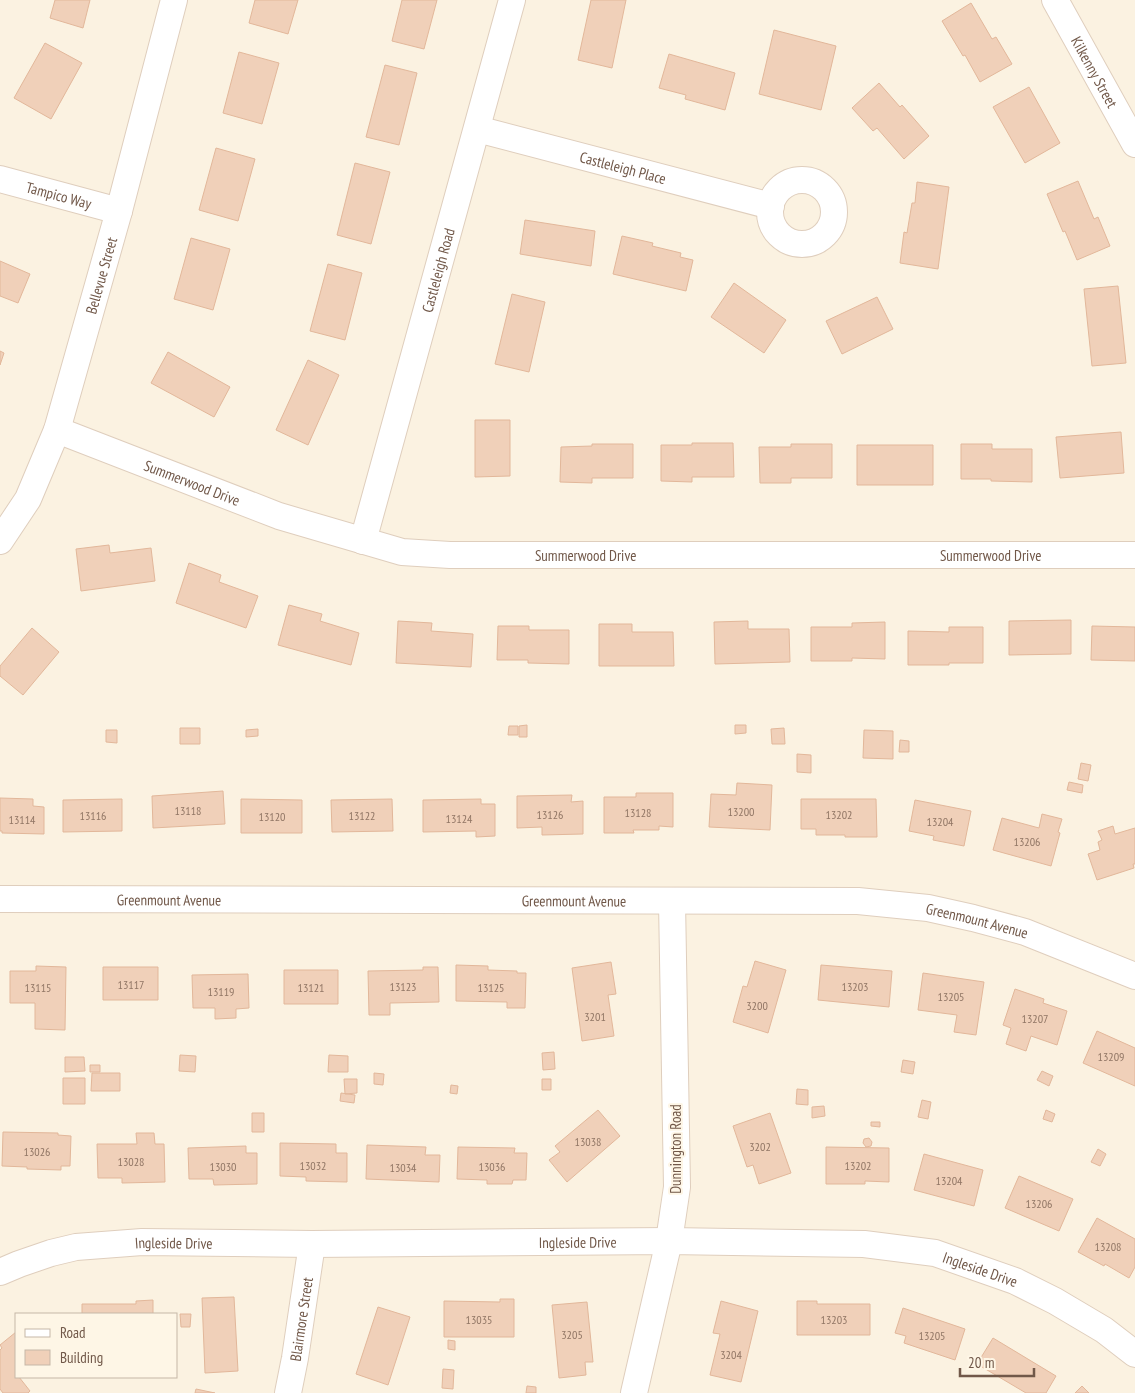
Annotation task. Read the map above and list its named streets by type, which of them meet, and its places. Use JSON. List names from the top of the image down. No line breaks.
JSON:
{"streets":{"street":["Kilkenny Street","Castleleigh Place","Tampico Way","Castleleigh Road","Bellevue Street","Summerwood Drive","Greenmount Avenue","Dunnington Road","Ingleside Drive","Blairmore Street"]},"crossings":[["Castleleigh Place","Castleleigh Road"],["Tampico Way","Bellevue Street"],["Castleleigh Road","Summerwood Drive"],["Bellevue Street","Summerwood Drive"],["Greenmount Avenue","Dunnington Road"],["Dunnington Road","Ingleside Drive"],["Ingleside Drive","Blairmore Street"]],"house_numbers":["13118","13200","13128","13126","13202","13116","13122","13120","13124","13114","13204","13206","13117","13123","13203","13115","13121","13125","13119","13205","3200","3201","13207","13209","13038","3202","13026","13028","13032","13202","13030","13036","13034","13204","13206","13208","13035","13203","3205","13205","3204"],"legend":["Road","Building"],"scale_bar":"20 m"}
